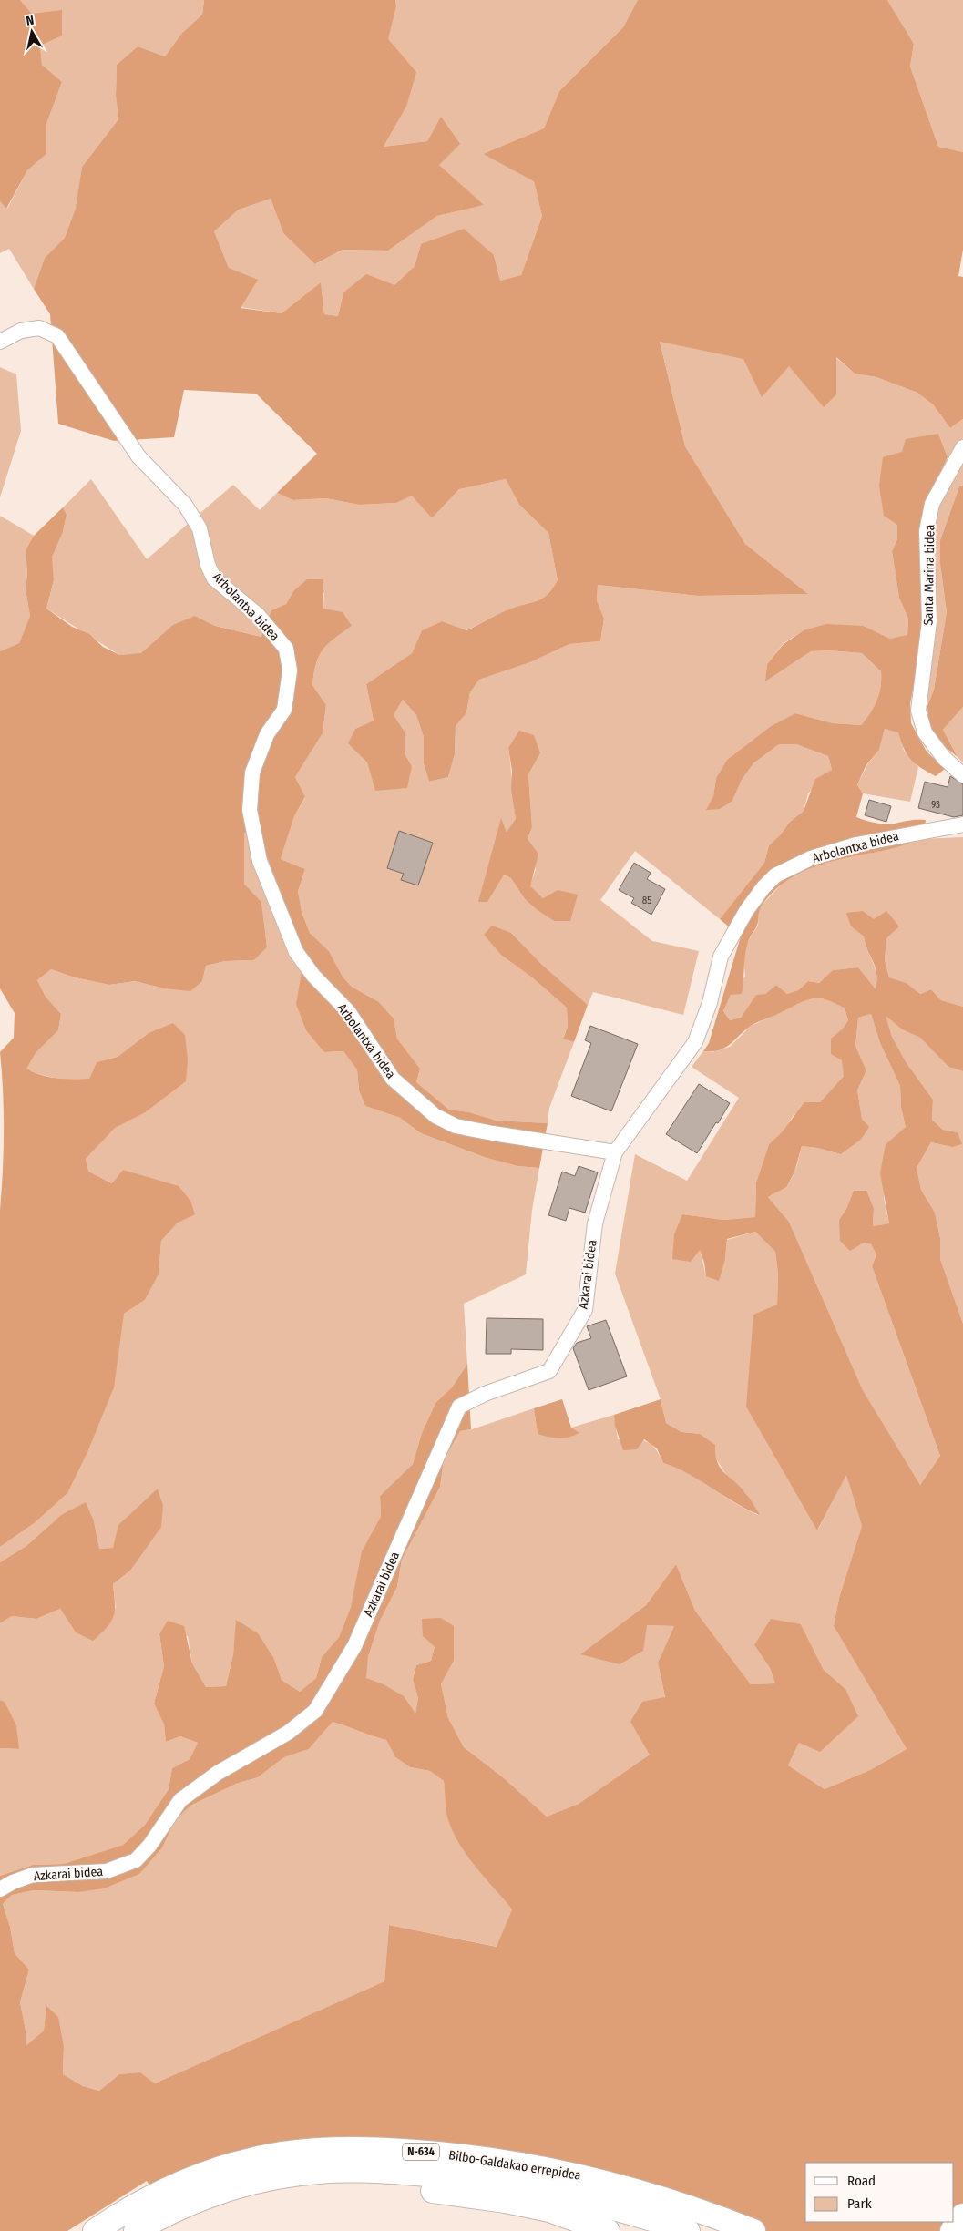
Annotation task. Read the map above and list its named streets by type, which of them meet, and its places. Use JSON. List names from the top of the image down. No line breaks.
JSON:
{"streets":{"highway":["N-634","Bilbo-Galdakao errepidea"],"street":["Santa Marina bidea","Arbolantxa bidea","Azkarai bidea"]},"crossings":[["Arbolantxa bidea","Azkarai bidea"]],"house_numbers":["93","85"],"legend":["Road","Park"],"north":"top"}
